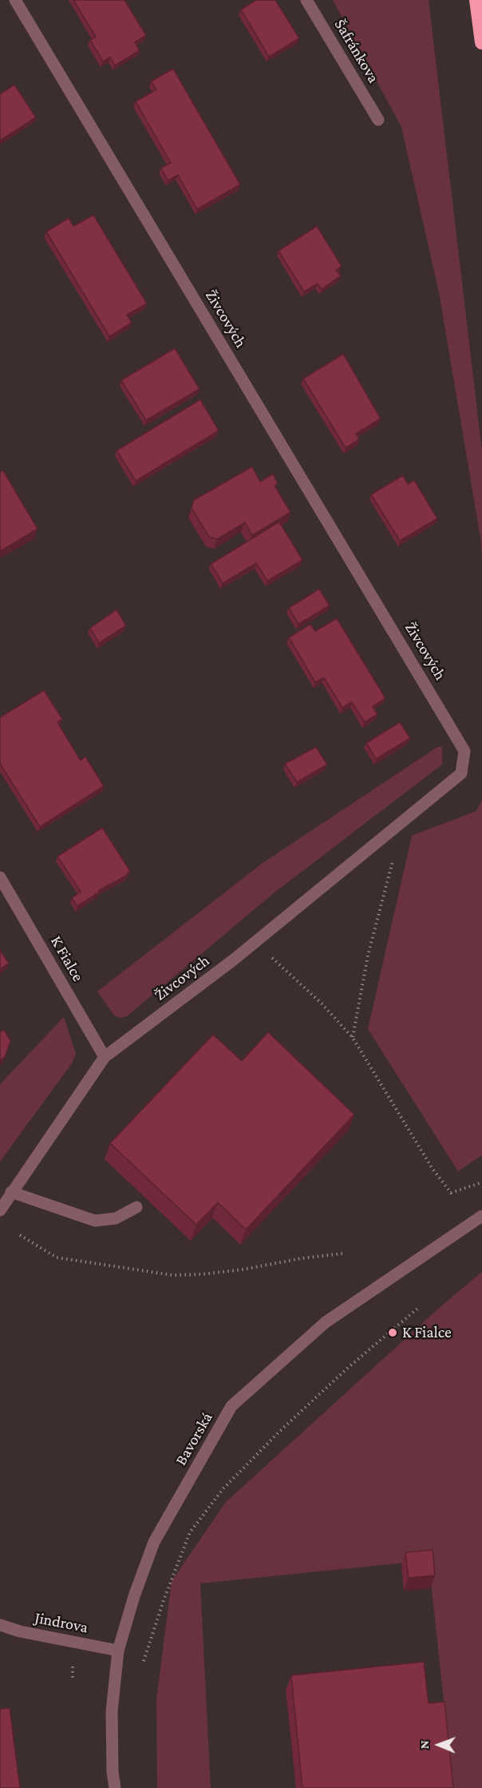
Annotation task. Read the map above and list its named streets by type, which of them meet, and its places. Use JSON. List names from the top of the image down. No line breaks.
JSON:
{"streets":{"street":["Šafránkova","Živcových","K Fialce","Bavorská","Jindrova"]},"crossings":[["Živcových","K Fialce"],["Bavorská","Jindrova"]],"places":["K Fialce"],"north":"left"}
